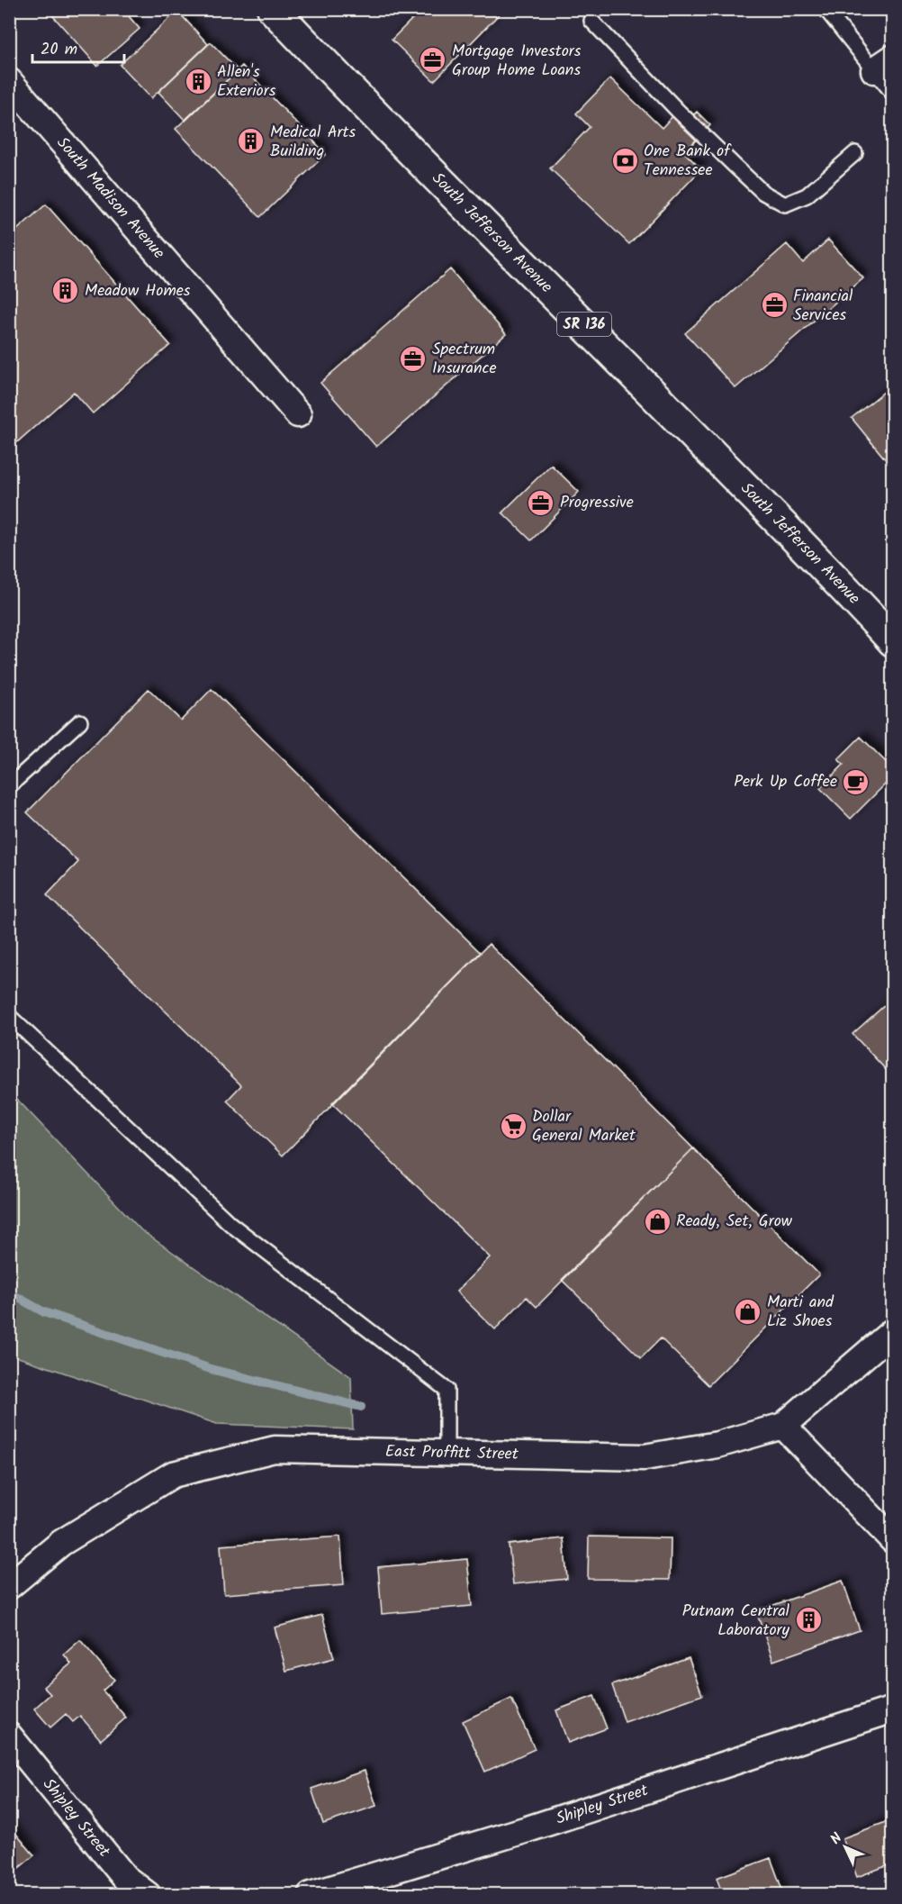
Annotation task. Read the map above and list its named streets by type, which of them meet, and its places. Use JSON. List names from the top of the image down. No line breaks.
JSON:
{"streets":{"main road":["South Jefferson Avenue","SR 136"],"street":["South Madison Avenue","East Proffitt Street","Shipley Street"]},"places":{"office":["Mortgage Investors Group Home Loans","Financial Services","Spectrum Insurance","Progressive"],"building":["Allen's Exteriors","Medical Arts Building","Meadow Homes","Putnam Central Laboratory"],"bank":["One Bank of Tennessee"],"cafe":["Perk Up Coffee"],"supermarket":["Dollar General Market"],"shop":["Ready, Set, Grow","Marti and Liz Shoes"]},"scale_bar":"20 m","north":"top left"}
